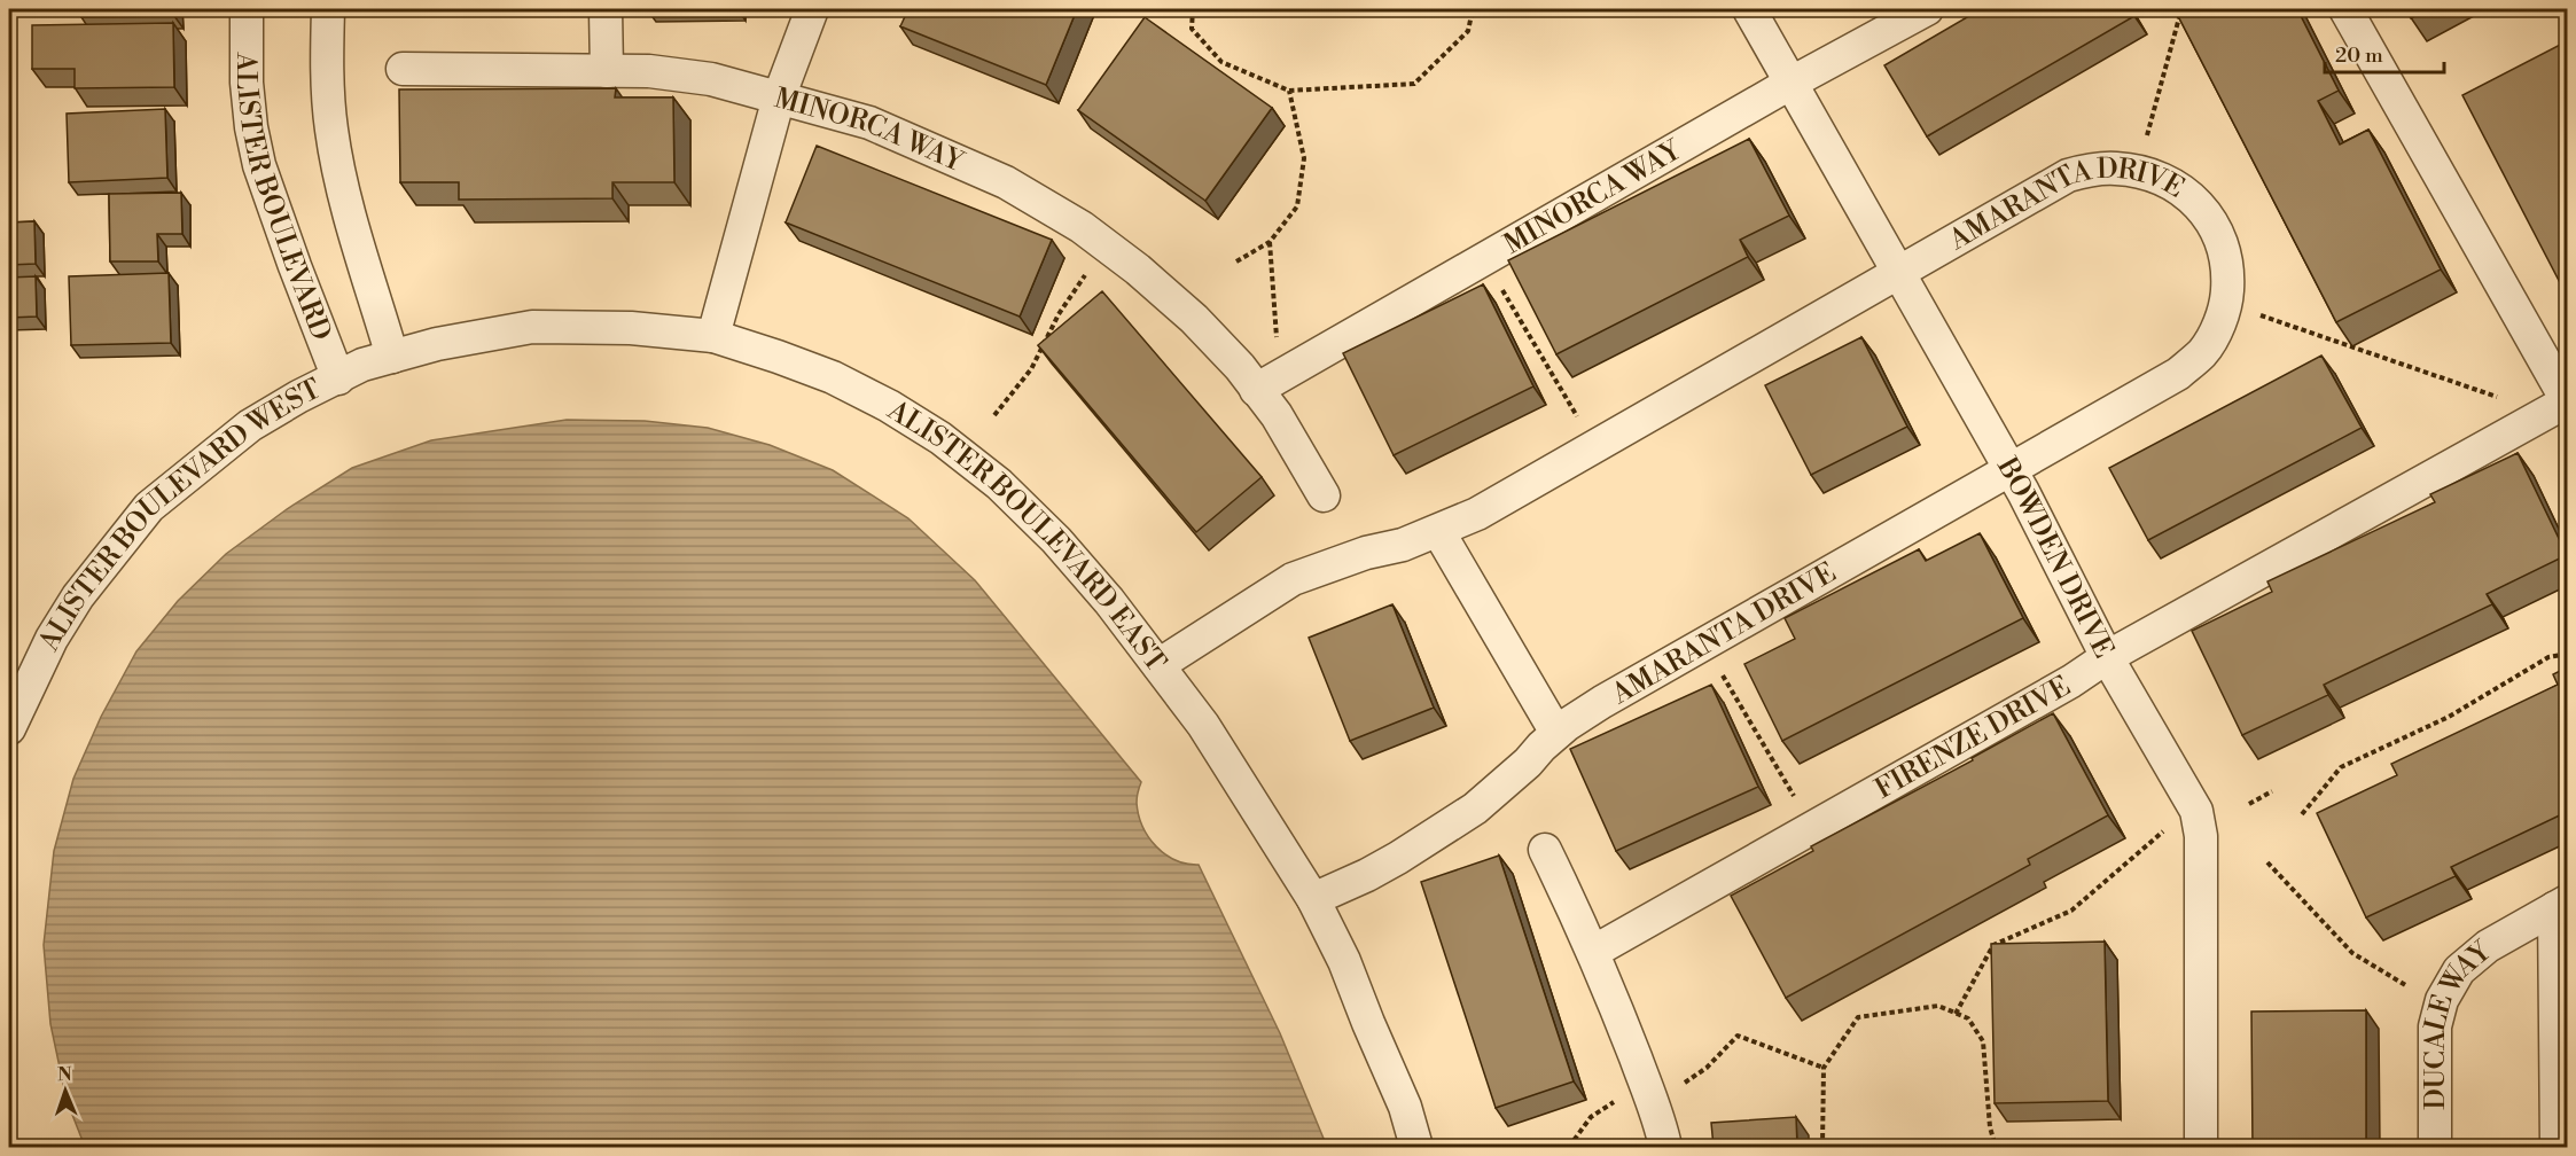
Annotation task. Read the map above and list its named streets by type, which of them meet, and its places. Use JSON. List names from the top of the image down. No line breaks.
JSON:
{"streets":{"street":["MINORCA WAY","ALISTER BOULEVARD","AMARANTA DRIVE","ALISTER BOULEVARD WEST","ALISTER BOULEVARD EAST","BOWDEN DRIVE","FIRENZE DRIVE","DUCALE WAY"]},"crossings":[["MINORCA WAY","BOWDEN DRIVE"],["ALISTER BOULEVARD","ALISTER BOULEVARD WEST"],["ALISTER BOULEVARD","ALISTER BOULEVARD EAST"],["AMARANTA DRIVE","ALISTER BOULEVARD EAST"],["AMARANTA DRIVE","BOWDEN DRIVE"],["ALISTER BOULEVARD WEST","ALISTER BOULEVARD EAST"],["BOWDEN DRIVE","FIRENZE DRIVE"]],"scale_bar":"20 m","north":"top"}
